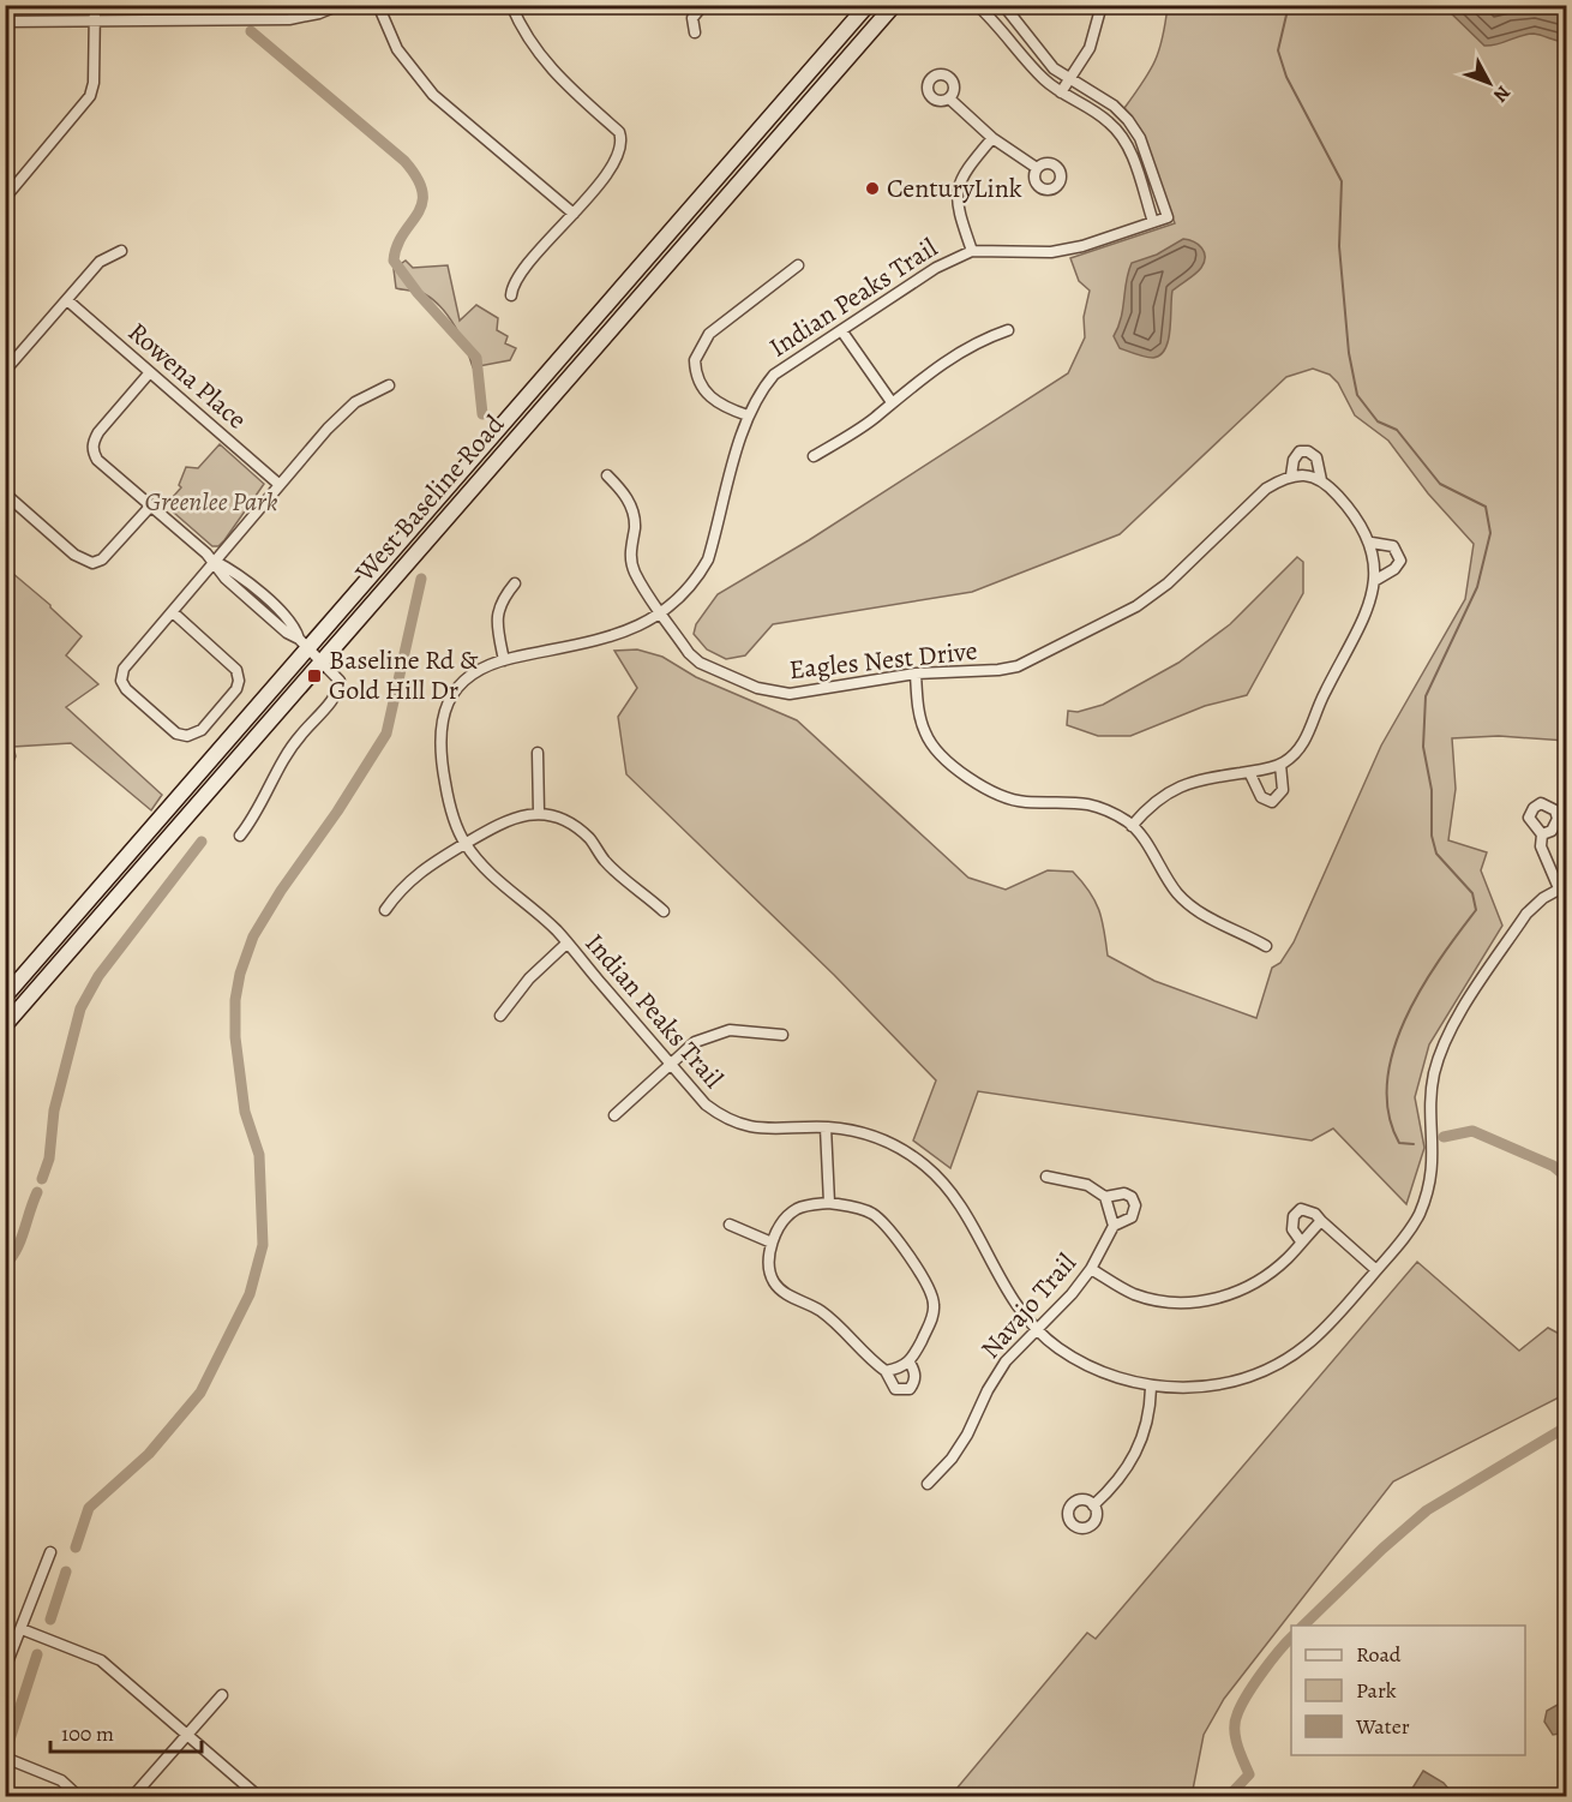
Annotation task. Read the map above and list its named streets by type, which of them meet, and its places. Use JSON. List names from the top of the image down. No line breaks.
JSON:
{"streets":{"main road":["West Baseline Road"],"street":["Indian Peaks Trail","Rowena Place","Eagles Nest Drive","Navajo Trail"]},"crossings":[["Indian Peaks Trail","Eagles Nest Drive"],["Indian Peaks Trail","Navajo Trail"]],"parks":["Greenlee Park"],"places":{"other":["CenturyLink"],"transit":["Baseline Rd & Gold Hill Dr"]},"legend":["Road","Park","Water"],"scale_bar":"100 m","north":"bottom right"}
